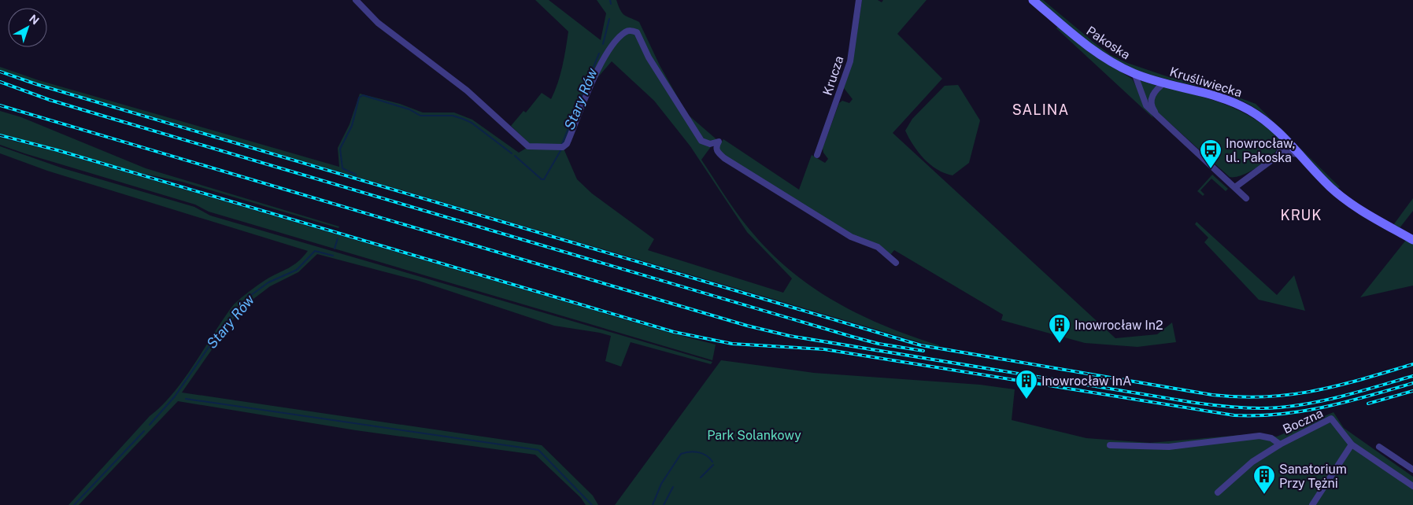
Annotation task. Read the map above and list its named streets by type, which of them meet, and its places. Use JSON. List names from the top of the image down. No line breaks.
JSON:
{"streets":{"main road":["Pakoska","Kruśliwiecka"],"street":["Krucza","Boczna"]},"crossings":[["Pakoska","Kruśliwiecka"]],"districts":["SALINA","KRUK"],"water":["Stary Rów"],"parks":["Park Solankowy"],"places":{"bus stop":["Inowrocław, ul. Pakoska"],"building":["Inowrocław In2","Inowrocław InA","Sanatorium Przy Tężni"]},"north":"top right"}
